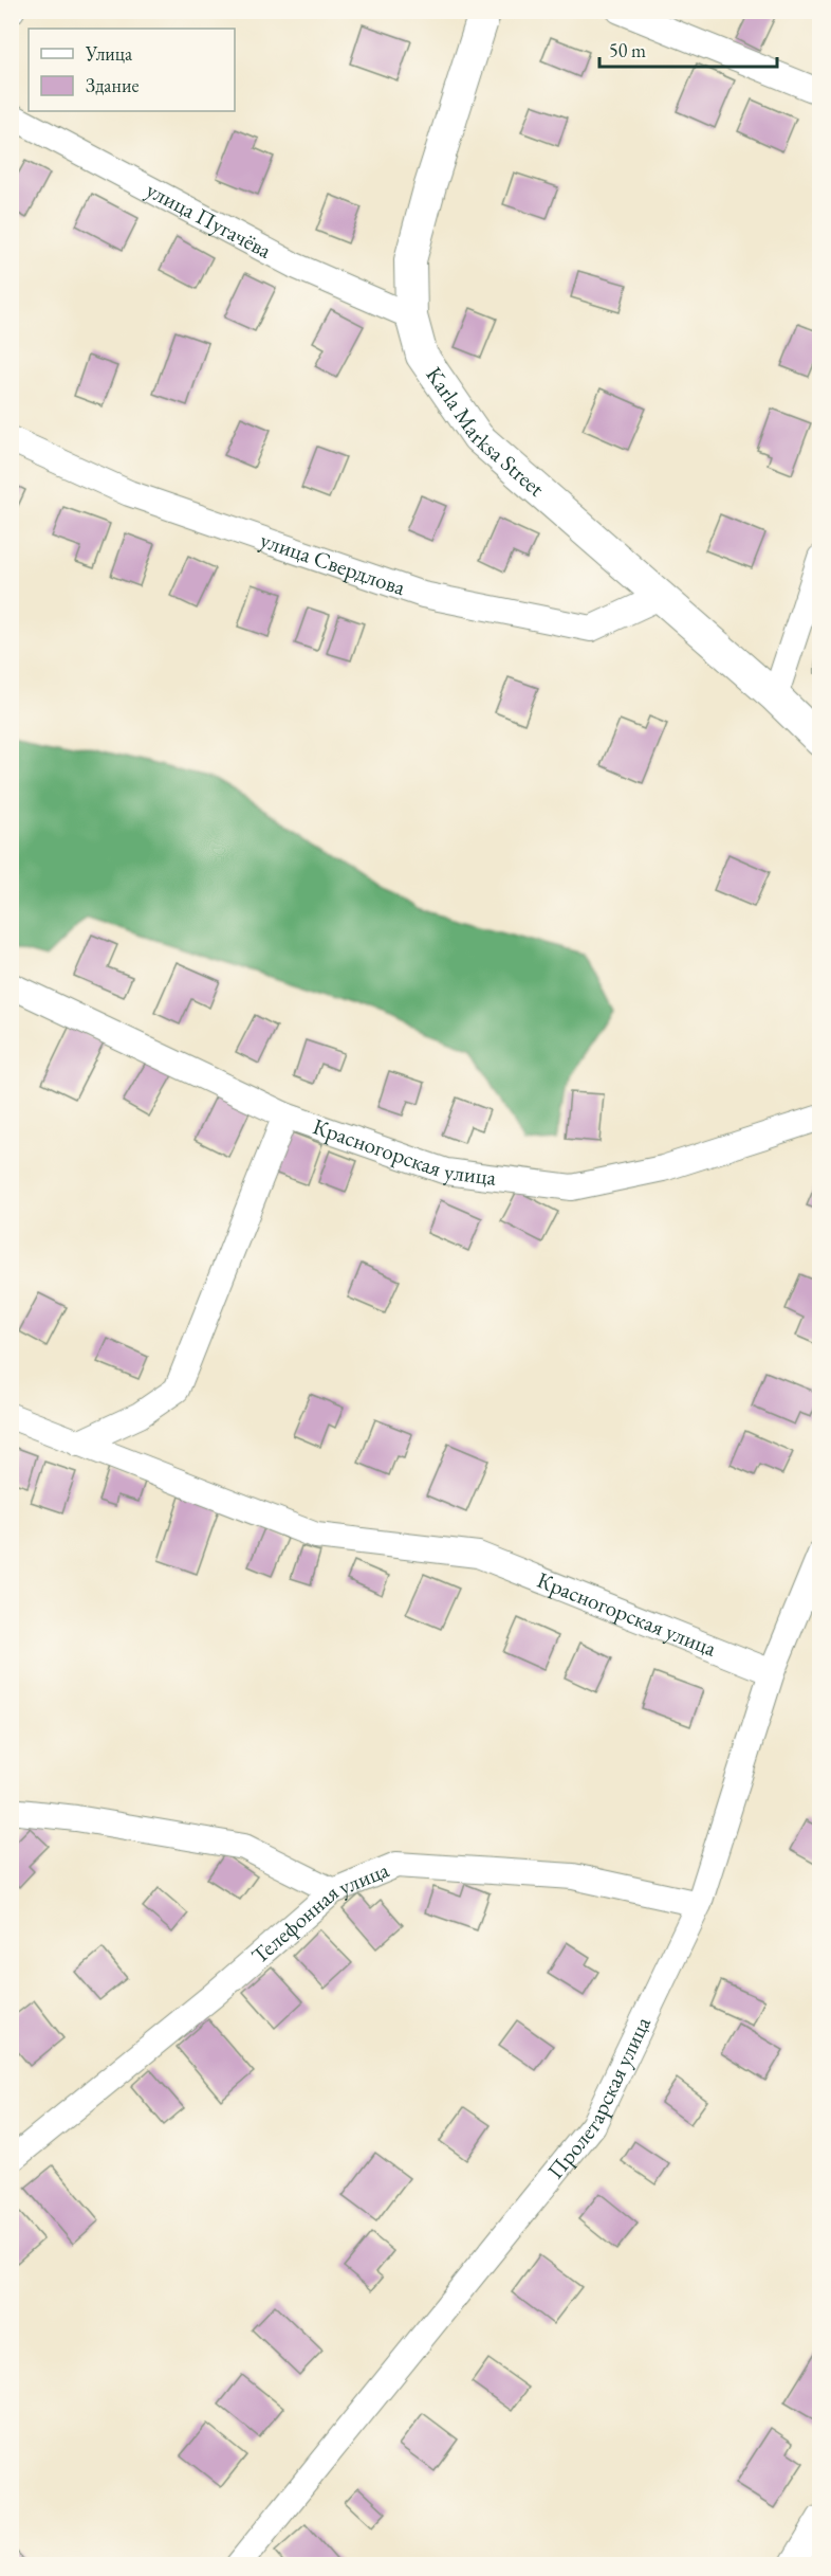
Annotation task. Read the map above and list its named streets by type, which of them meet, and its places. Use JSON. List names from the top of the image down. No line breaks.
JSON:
{"streets":{"street":["улица Пугачёва","Karla Marksa Street","улица Свердлова","Красногорская улица","Телефонная улица","Пролетарская улица"]},"crossings":[["улица Пугачёва","Karla Marksa Street"],["Karla Marksa Street","улица Свердлова"],["Красногорская улица","Пролетарская улица"],["Телефонная улица","Пролетарская улица"]],"legend":["Улица","Здание"],"scale_bar":"50 m"}
